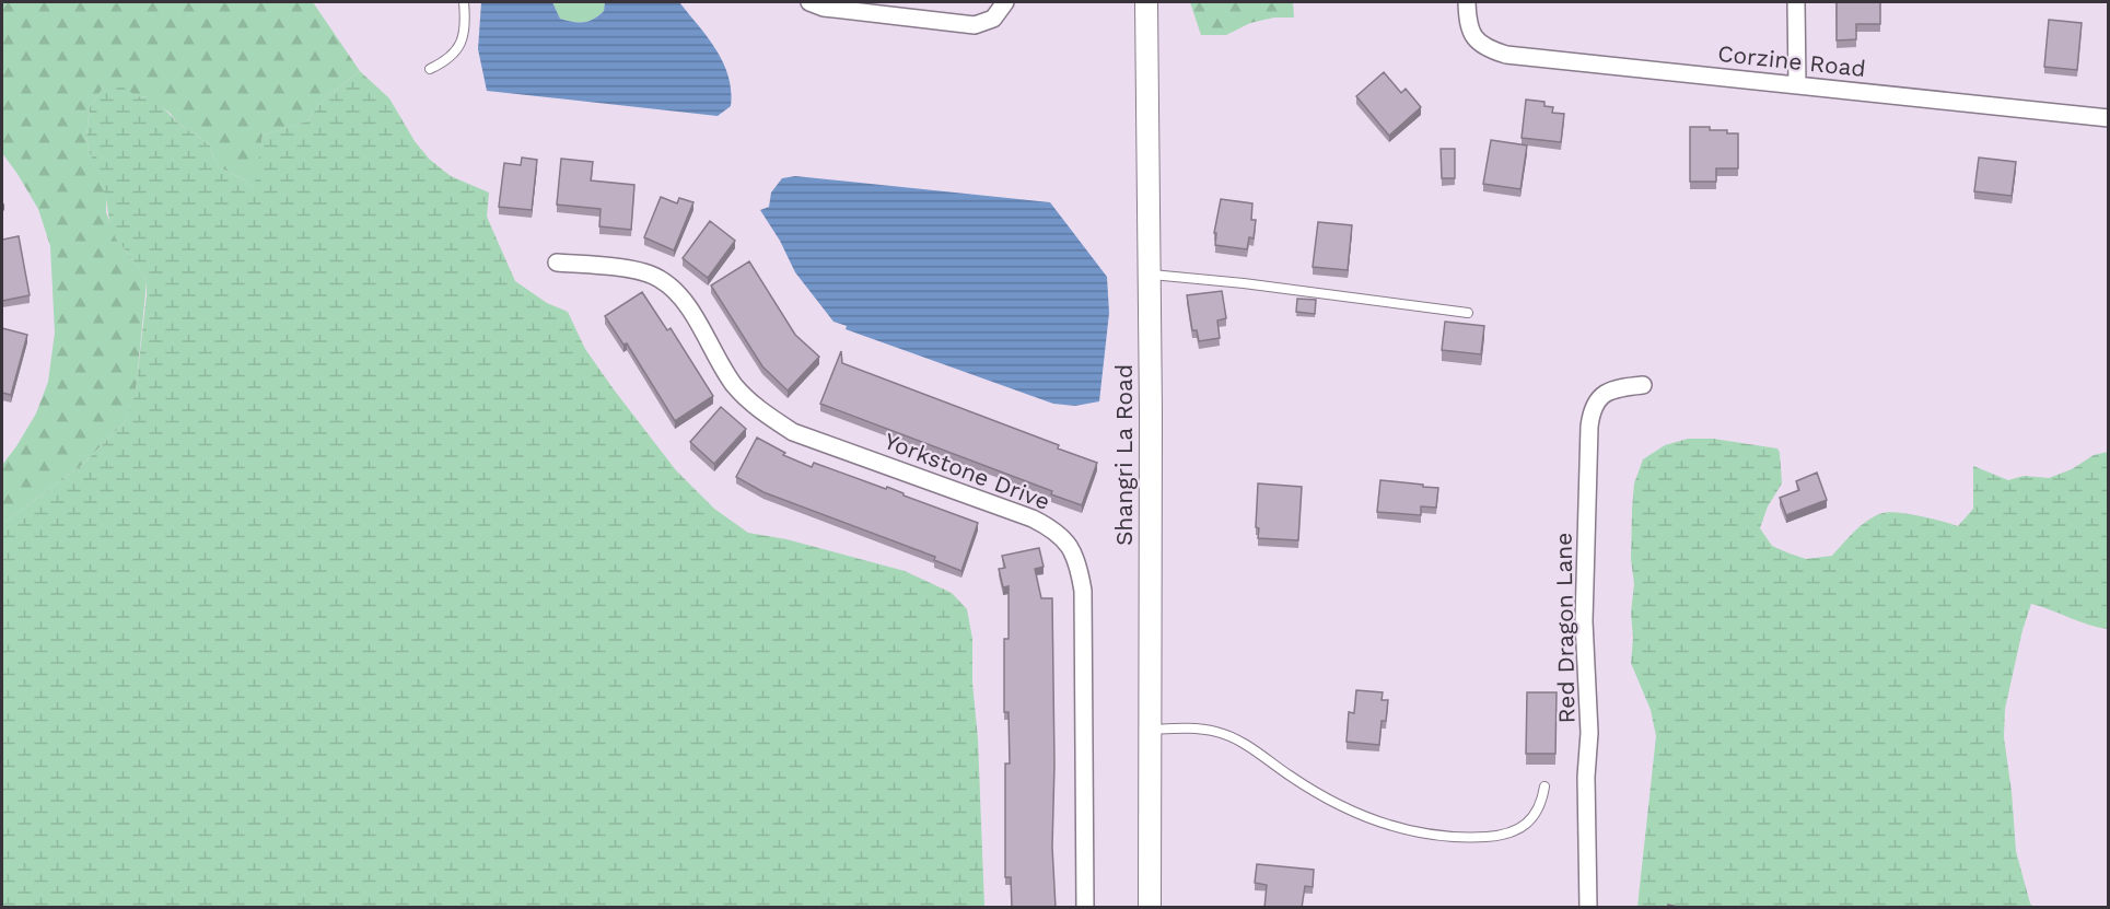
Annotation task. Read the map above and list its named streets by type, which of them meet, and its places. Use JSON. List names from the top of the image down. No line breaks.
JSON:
{"streets":{"street":["Corzine Road","Shangri La Road","Yorkstone Drive","Red Dragon Lane"]}}
